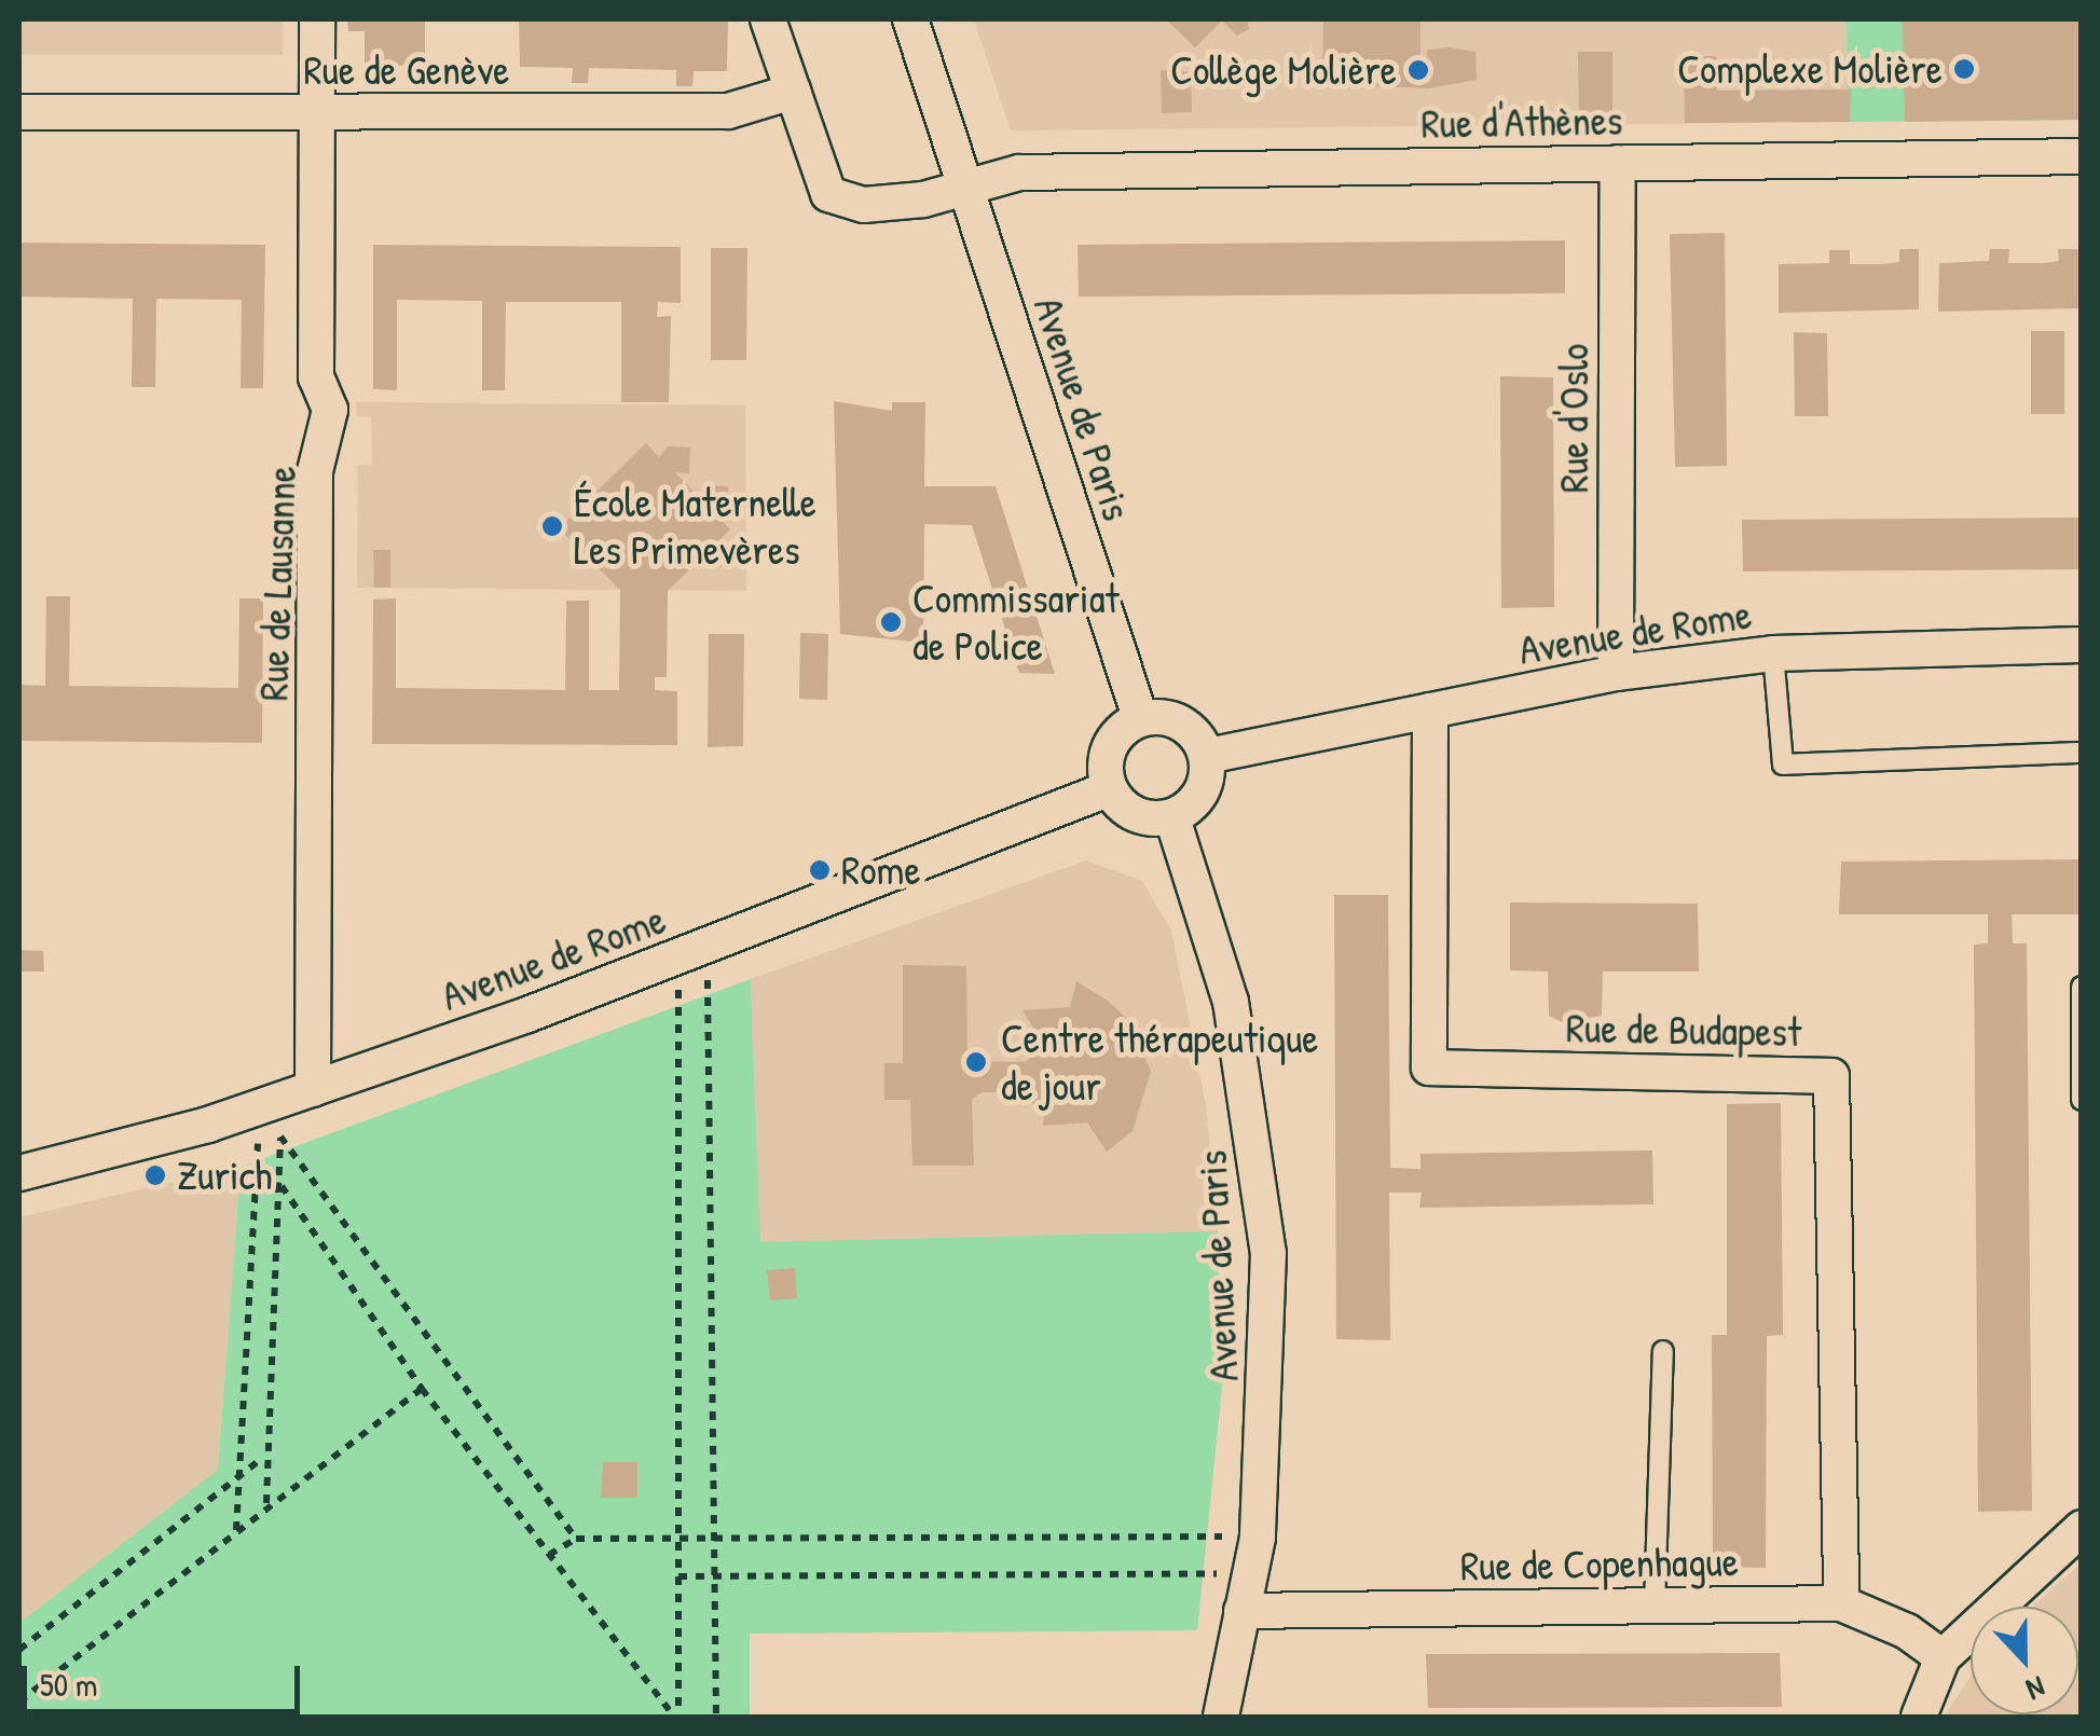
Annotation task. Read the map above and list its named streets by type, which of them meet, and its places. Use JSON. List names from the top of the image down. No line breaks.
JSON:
{"streets":{"street":["Rue de Genève","Rue d'Athènes","Avenue de Paris","Rue d'Oslo","Rue de Lausanne","Avenue de Rome","Rue de Budapest","Rue de Copenhague"]},"crossings":[["Rue de Genève","Rue de Lausanne"],["Rue d'Athènes","Avenue de Paris"],["Rue d'Athènes","Rue d'Oslo"],["Avenue de Paris","Avenue de Rome"],["Avenue de Paris","Rue de Copenhague"],["Rue d'Oslo","Avenue de Rome"],["Rue de Lausanne","Avenue de Rome"],["Avenue de Rome","Rue de Budapest"],["Rue de Budapest","Rue de Copenhague"]],"places":["Complexe Molière","Collège Molière","École Maternelle Les Primevères","Commissariat de Police","Rome","Centre thérapeutique de jour","Zurich"],"scale_bar":"50 m","north":"bottom"}
